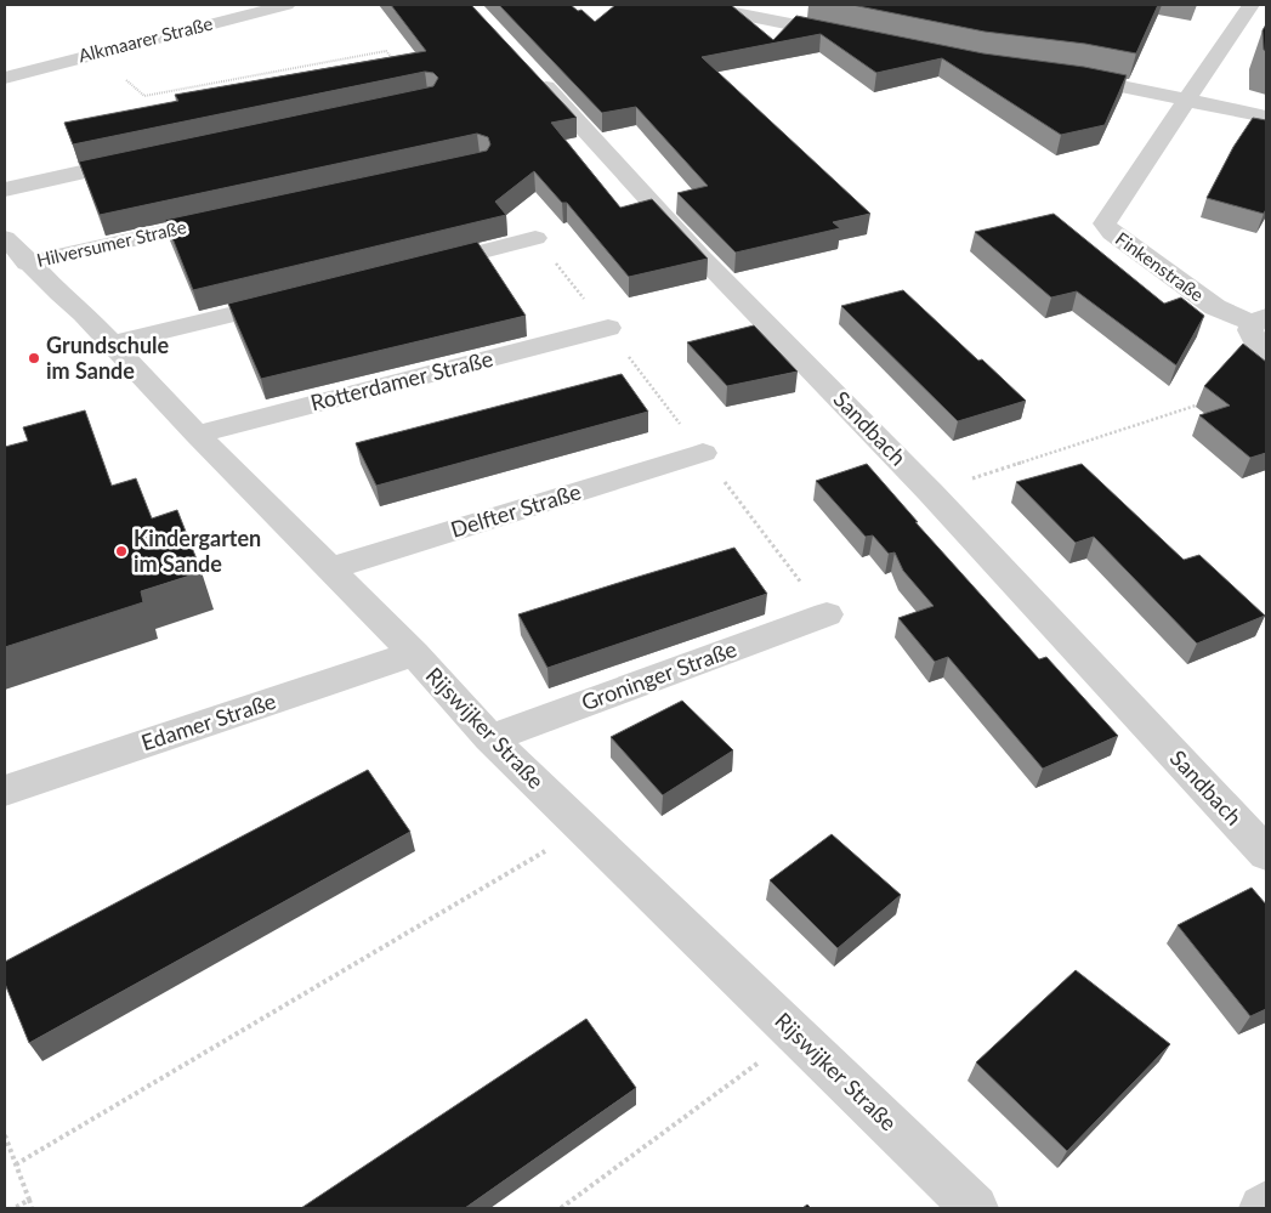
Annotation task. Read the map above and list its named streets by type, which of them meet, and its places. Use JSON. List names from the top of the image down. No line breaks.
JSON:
{"streets":{"street":["Alkmaarer Straße","Hilversumer Straße","Finkenstraße","Rotterdamer Straße","Sandbach","Delfter Straße","Groninger Straße","Edamer Straße","Rijswijker Straße"]},"crossings":[["Hilversumer Straße","Rijswijker Straße"],["Rotterdamer Straße","Rijswijker Straße"],["Delfter Straße","Rijswijker Straße"],["Groninger Straße","Rijswijker Straße"],["Edamer Straße","Rijswijker Straße"]],"places":["Grundschule im Sande","Kindergarten im Sande"]}
